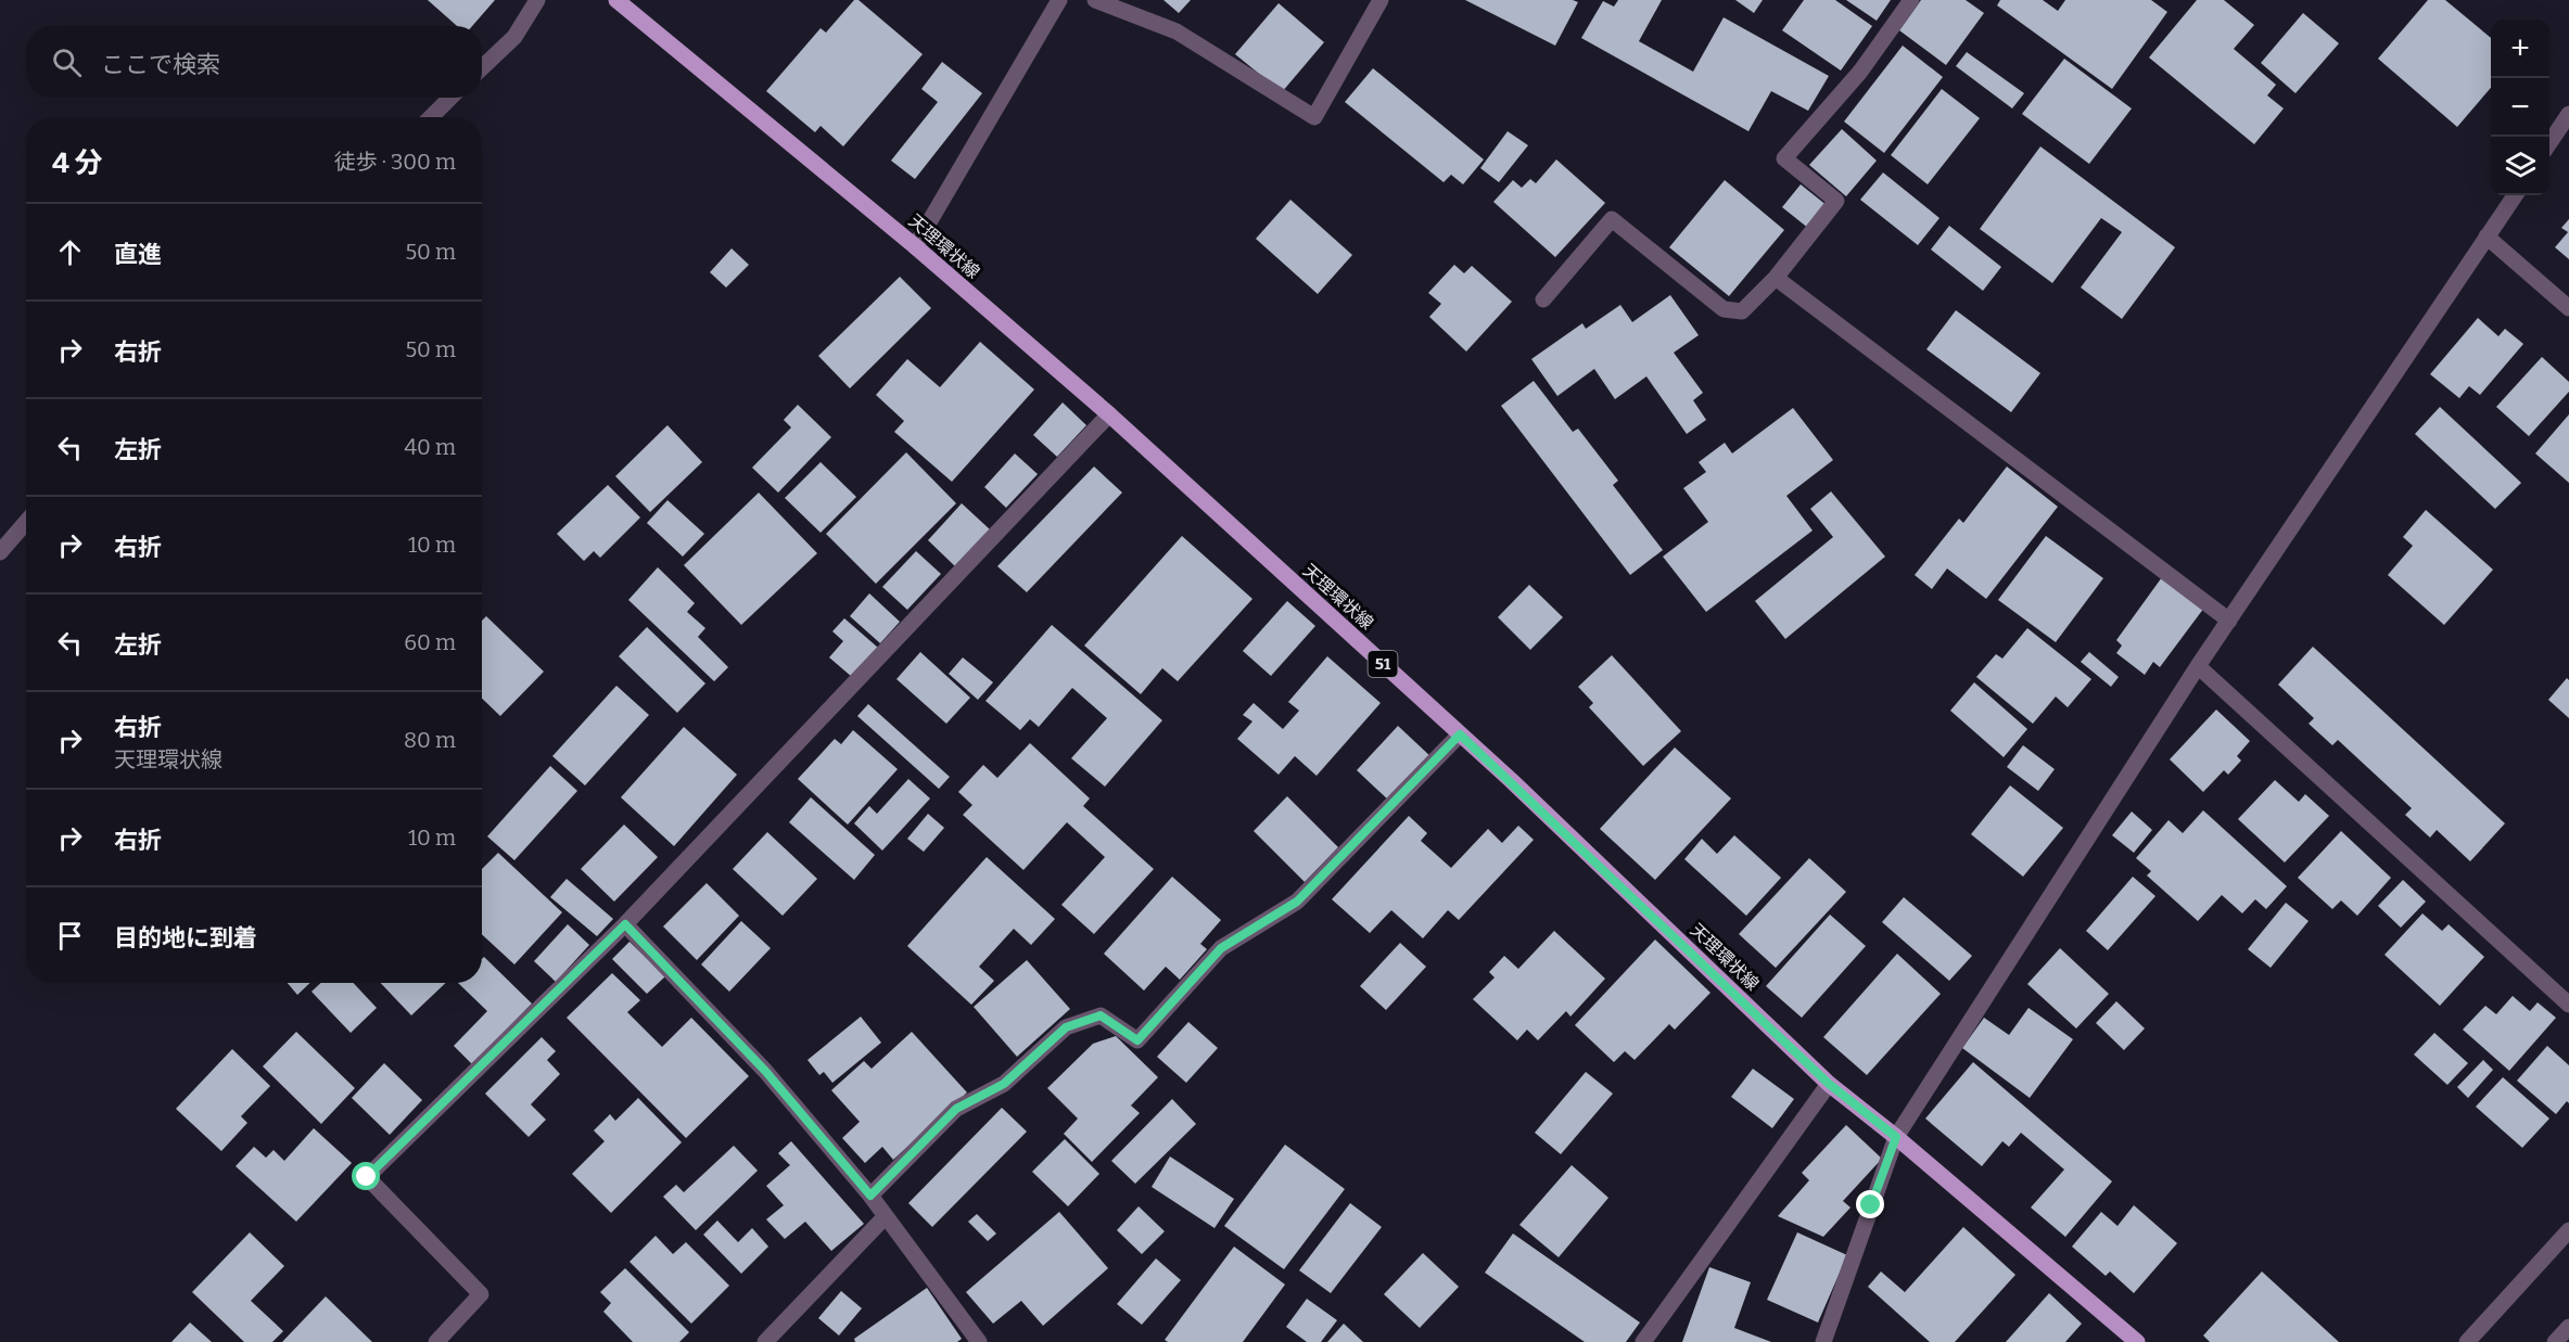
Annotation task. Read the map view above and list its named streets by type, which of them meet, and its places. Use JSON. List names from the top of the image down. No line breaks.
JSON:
{"streets":{"main road":["天理環状線","51"]},"page":{"map_buttons":["+","−"],"search":"ここで検索","heading":["4 分","徒歩 · 300 m"],"list":[["直進","50 m"],["右折","50 m"],["左折","40 m"],["右折","10 m"],["左折","60 m"],["右折","天理環状線","80 m"],["右折","10 m"],"目的地に到着"]}}
